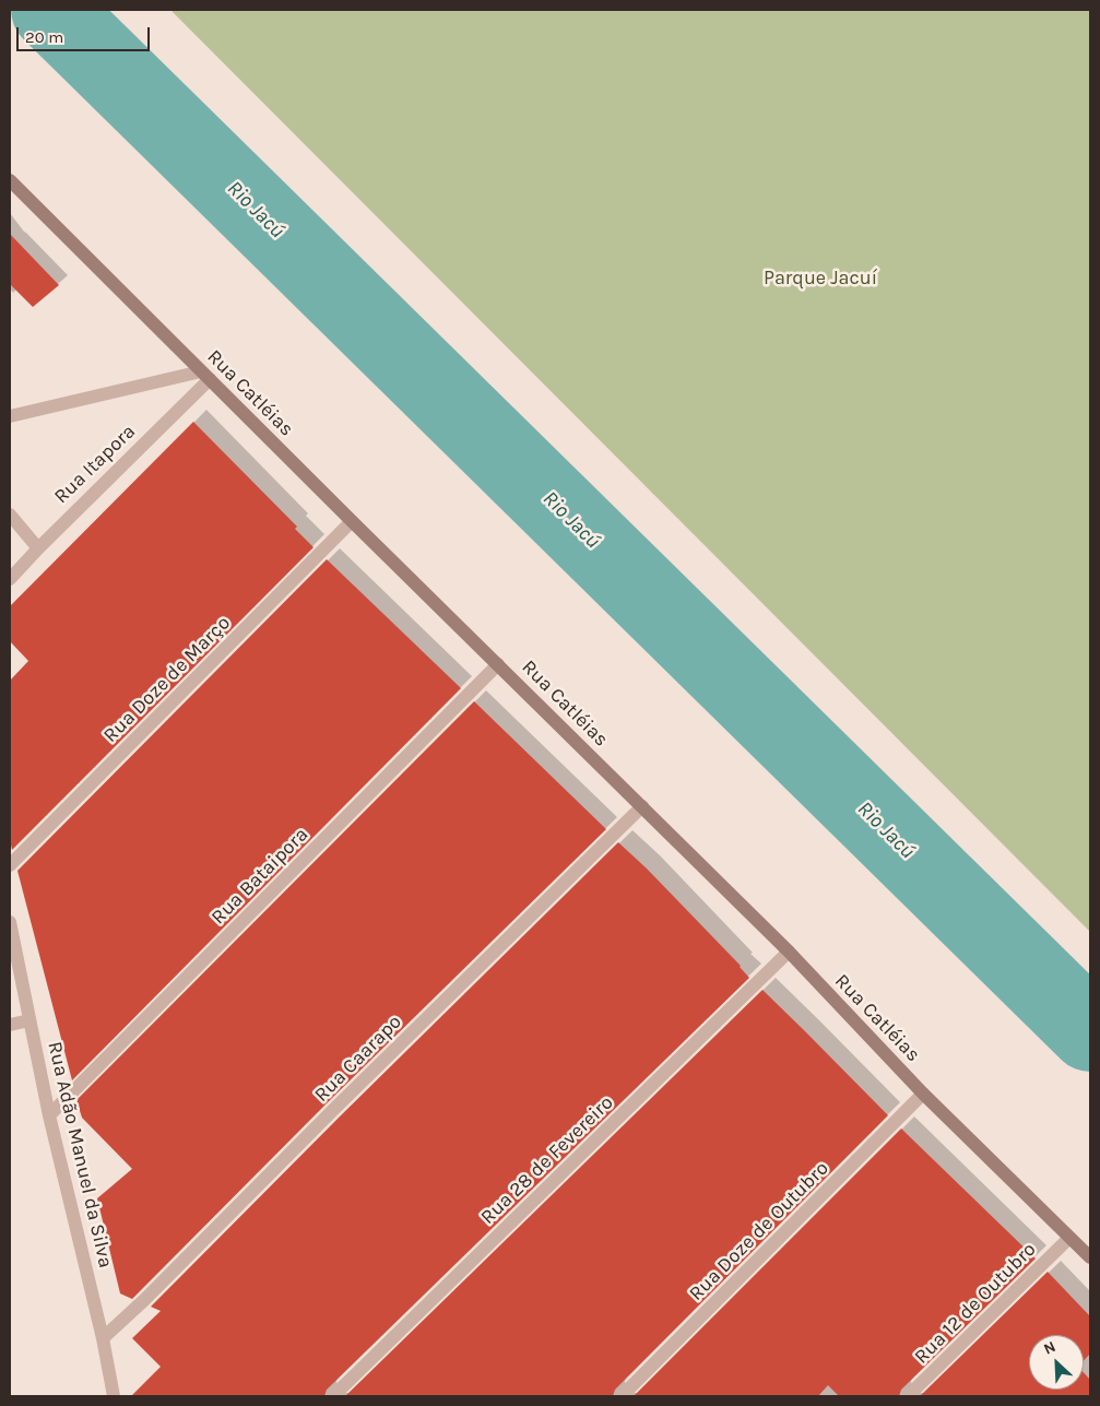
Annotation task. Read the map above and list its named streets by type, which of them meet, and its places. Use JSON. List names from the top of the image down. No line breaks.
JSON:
{"streets":{"street":["Rua Catléias","Rua Itapora","Rua Doze de Março","Rua Bataipora","Rua Caarapo","Rua Adão Manuel da Silva","Rua 28 de Fevereiro","Rua Doze de Outubro","Rua 12 de Outubro"]},"crossings":[["Rua Catléias","Rua Itapora"],["Rua Catléias","Rua Doze de Março"],["Rua Catléias","Rua Bataipora"],["Rua Catléias","Rua Caarapo"],["Rua Catléias","Rua 28 de Fevereiro"],["Rua Catléias","Rua Doze de Outubro"],["Rua Catléias","Rua 12 de Outubro"],["Rua Bataipora","Rua Adão Manuel da Silva"],["Rua Caarapo","Rua Adão Manuel da Silva"]],"water":["Rio Jacú"],"parks":["Parque Jacuí"],"scale_bar":"20 m","north":"top left"}
